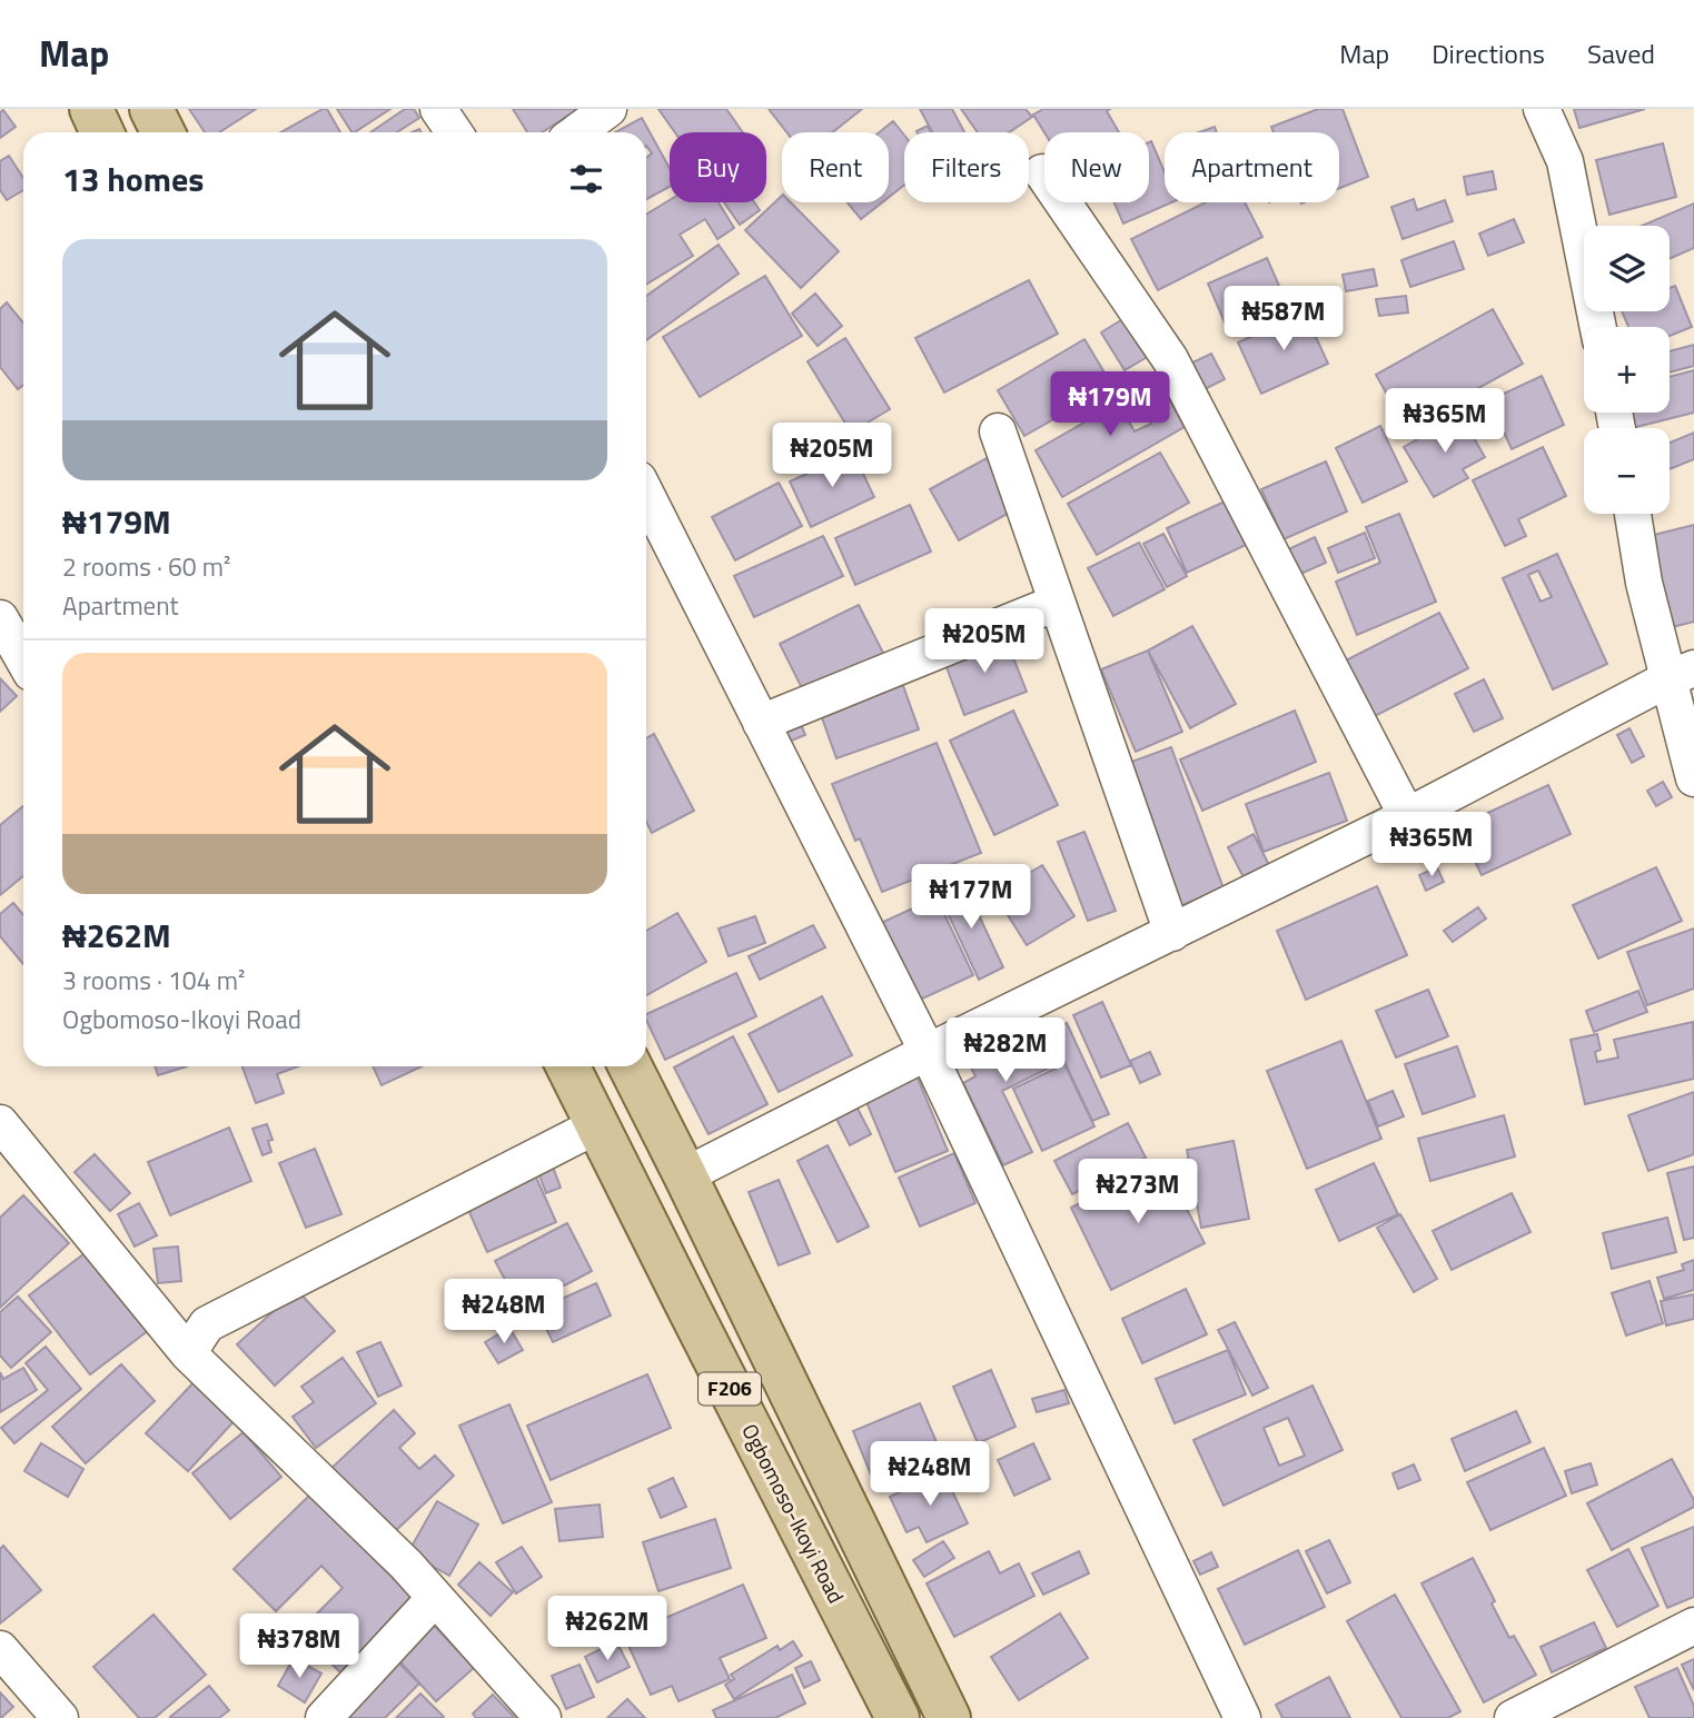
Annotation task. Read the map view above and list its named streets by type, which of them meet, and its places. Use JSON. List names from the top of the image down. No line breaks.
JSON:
{"streets":{"main road":["F206","Ogbomoso-Ikoyi Road"]},"page":{"header":"Map","nav":["Map","Directions","Saved"],"chip":["Buy","Rent","Filters","New","Apartment"],"heading":"13 homes","map_buttons":["+","−"],"list":[{"name":"₦179M","note":"2 rooms · 60 m² · Apartment"},{"name":"₦262M","note":"3 rooms · 104 m² · Ogbomoso-Ikoyi Road"}],"price":["₦587M","₦179M","₦365M","₦205M","₦205M","₦365M","₦177M","₦282M","₦273M","₦248M","₦248M","₦262M","₦378M"]}}
